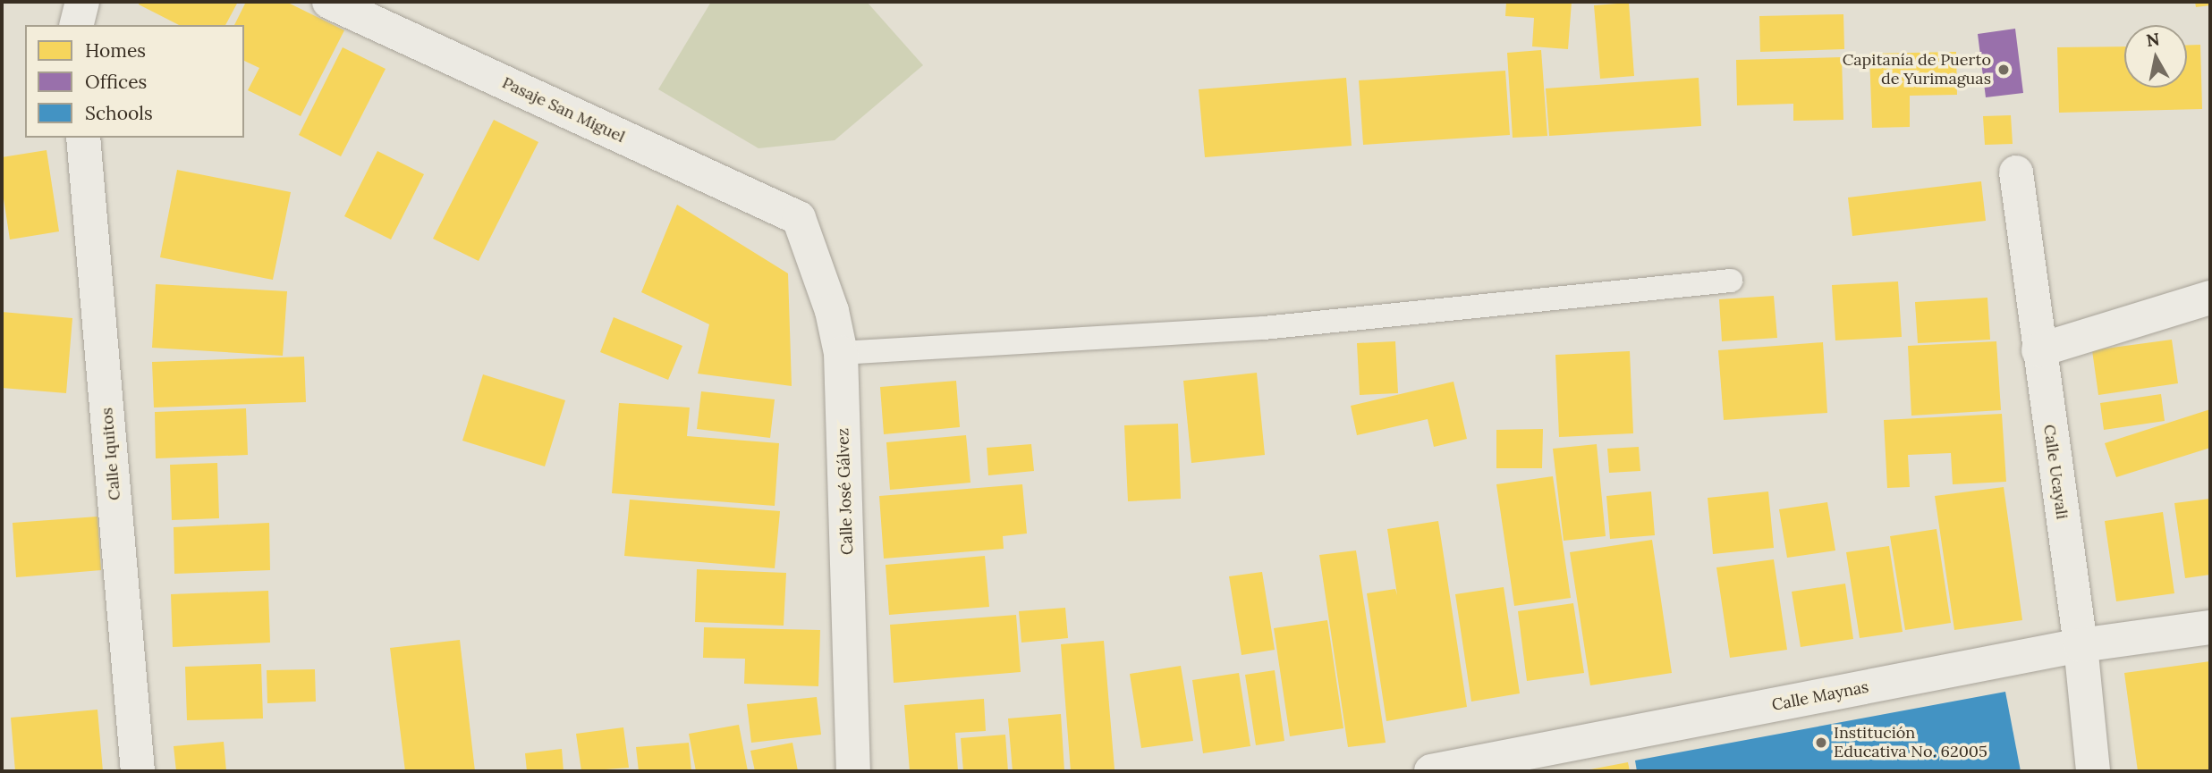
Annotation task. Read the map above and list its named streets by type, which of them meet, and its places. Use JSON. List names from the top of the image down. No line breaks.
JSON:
{"streets":{"street":["Pasaje San Miguel","Calle Iquitos","Calle Ucayali","Calle José Gálvez","Calle Maynas"]},"crossings":[["Pasaje San Miguel","Calle José Gálvez"],["Calle Ucayali","Calle Maynas"]],"places":["Capitanía de Puerto de Yurimaguas","Institución Educativa No. 62005"],"legend":["Homes","Offices","Schools"],"north":"top"}
